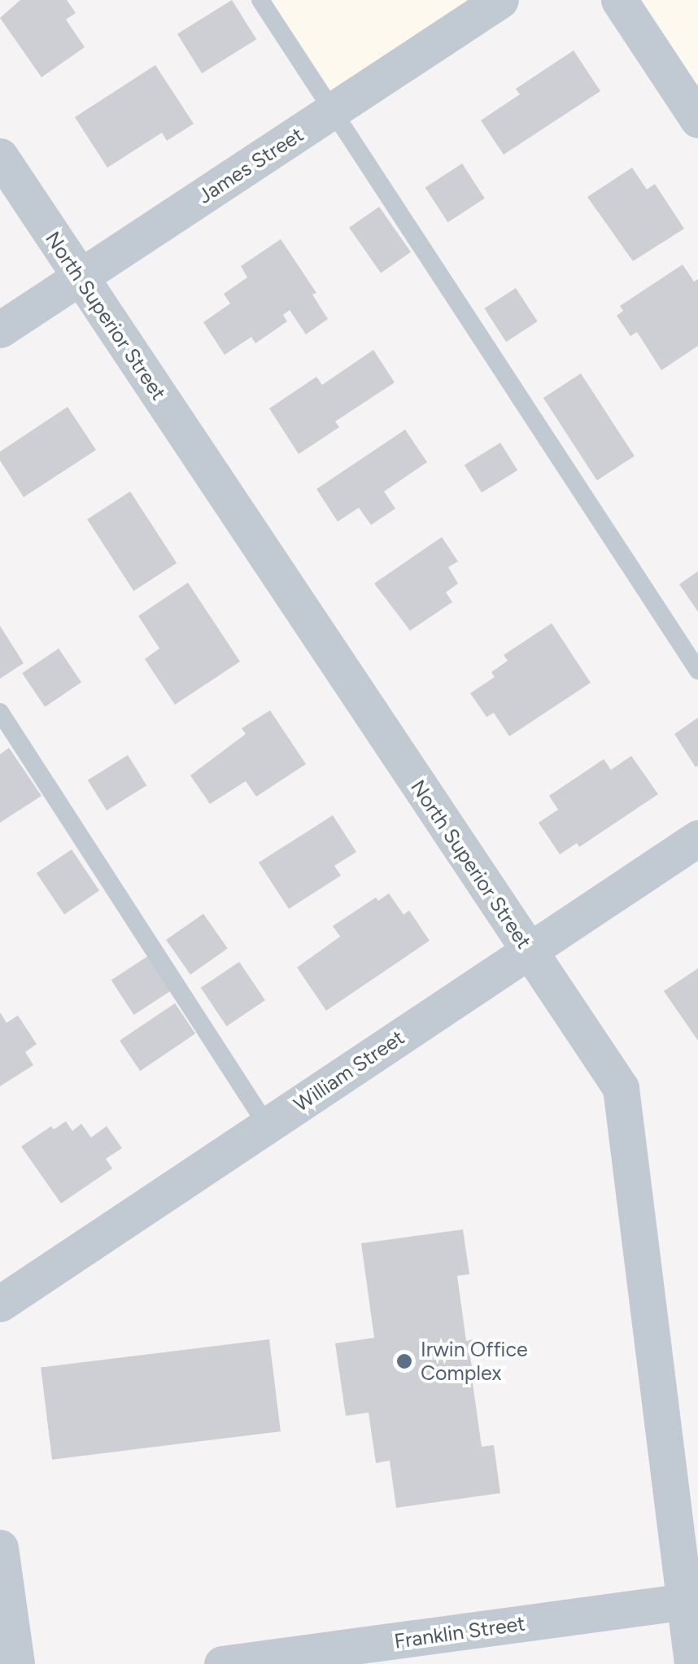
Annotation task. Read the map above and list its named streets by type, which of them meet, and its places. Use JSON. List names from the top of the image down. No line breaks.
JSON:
{"streets":{"street":["James Street","North Superior Street","William Street","Franklin Street"]},"crossings":[["James Street","North Superior Street"],["North Superior Street","William Street"],["North Superior Street","Franklin Street"]],"places":["Irwin Office Complex"]}
